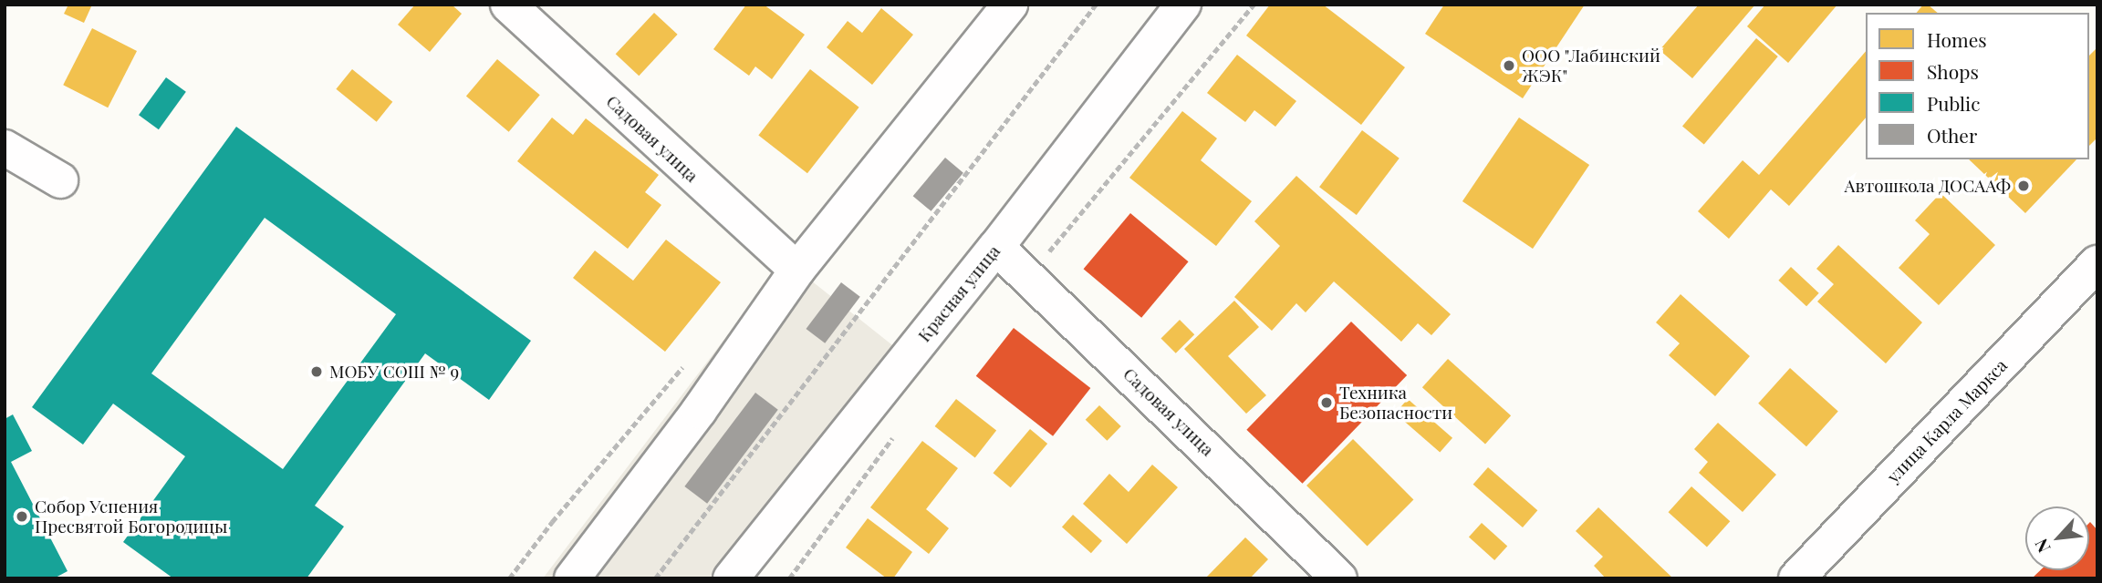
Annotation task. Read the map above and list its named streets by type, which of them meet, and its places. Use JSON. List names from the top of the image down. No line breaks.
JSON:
{"streets":{"street":["Садовая улица","Красная улица","улица Карла Маркса"]},"crossings":[["Садовая улица","Красная улица"]],"places":["ООО \"Лабинский ЖЭК\"","Автошкола ДОСААФ","МОБУ СОШ № 9","Техника Безопасности","Собор Успения Пресвятой Богородицы"],"legend":["Homes","Shops","Public","Other"],"north":"bottom left"}
